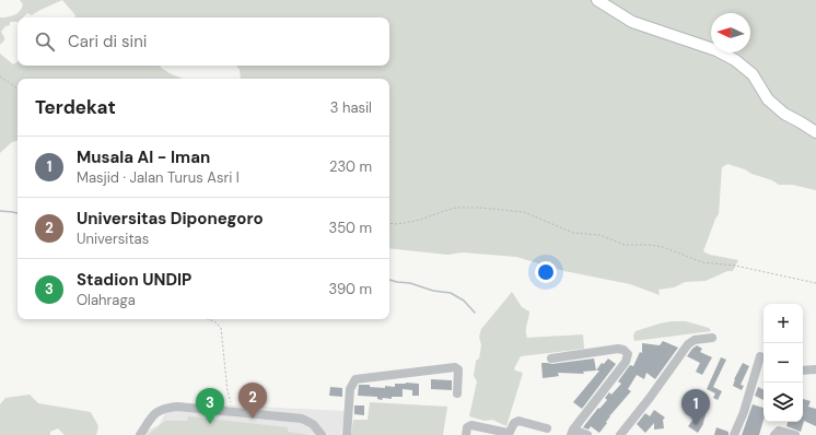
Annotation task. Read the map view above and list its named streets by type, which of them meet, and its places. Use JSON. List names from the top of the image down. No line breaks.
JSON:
{"north":"left","page":{"search":"Cari di sini","heading":["Terdekat","3 hasil"],"list":[{"mark":"1","name":"Musala Al - Iman","note":"Masjid · Jalan Turus Asri I","value":"230 m"},{"mark":"2","name":"Universitas Diponegoro","note":"Universitas","value":"350 m"},{"mark":"3","name":"Stadion UNDIP","note":"Olahraga","value":"390 m"}],"map_buttons":["+","−"],"pins":["2","3","1"]}}
